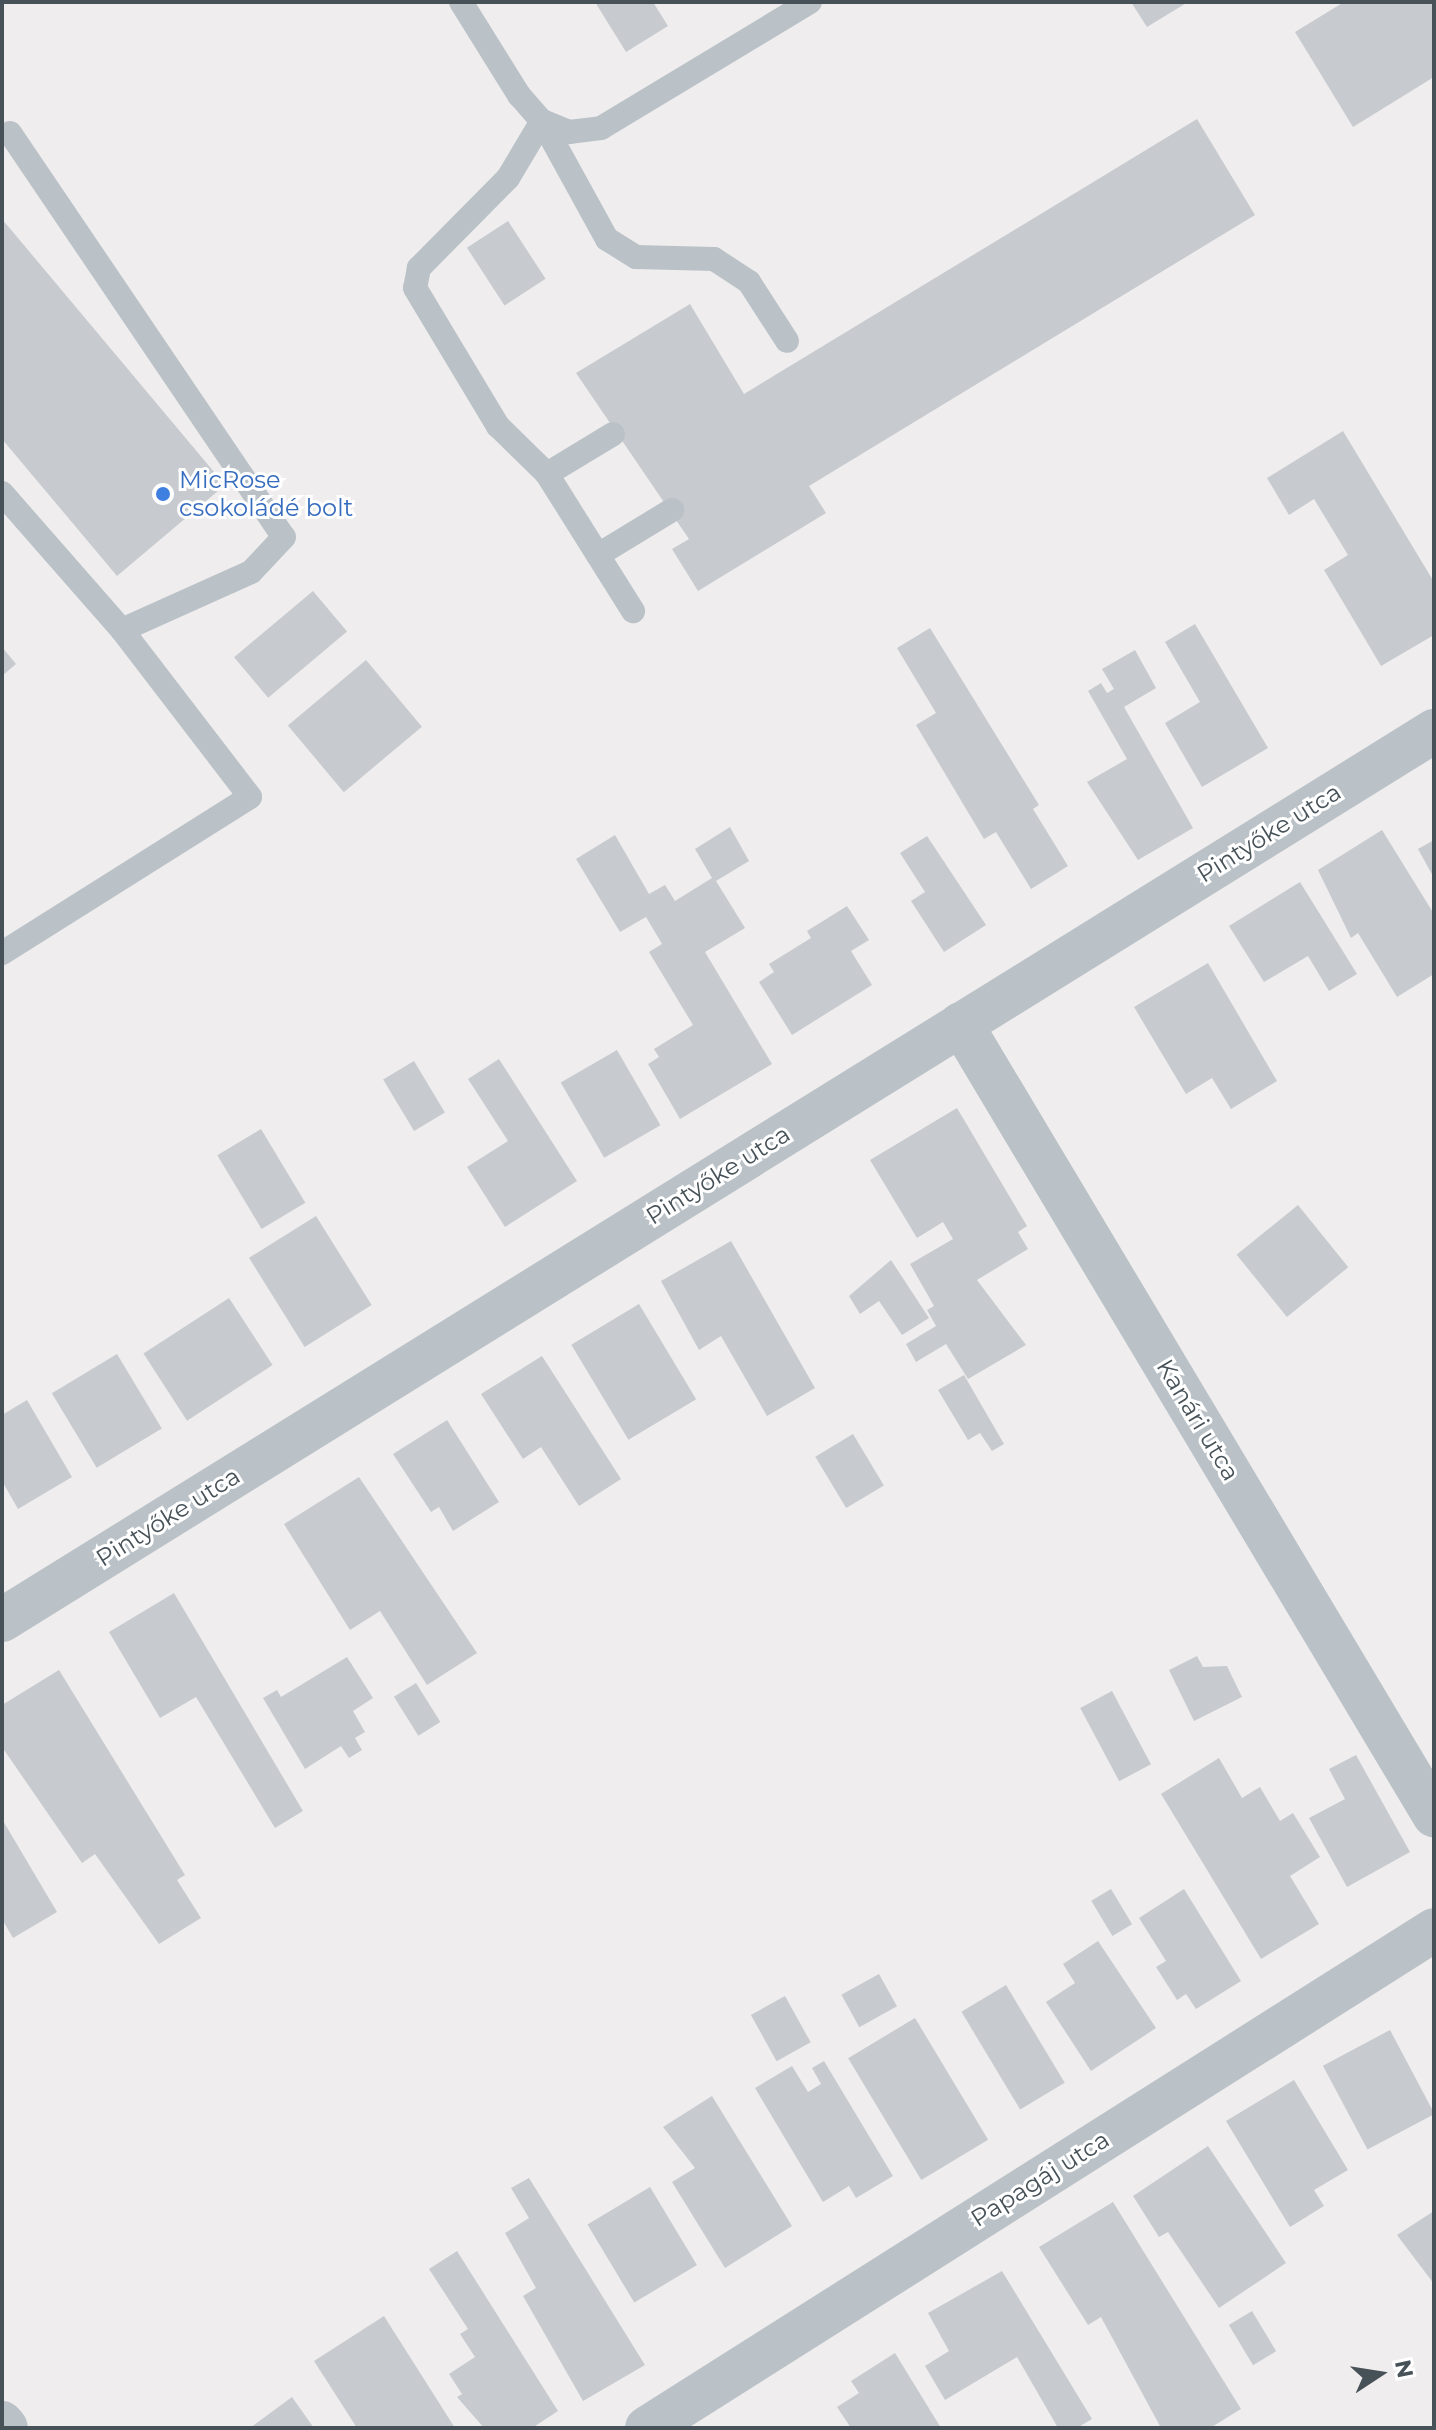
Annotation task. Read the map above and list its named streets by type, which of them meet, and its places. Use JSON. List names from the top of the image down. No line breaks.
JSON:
{"streets":{"street":["Pintyőke utca","Kanári utca","Papagáj utca"]},"crossings":[["Pintyőke utca","Kanári utca"]],"places":["MicRose csokoládé bolt"],"north":"right"}
